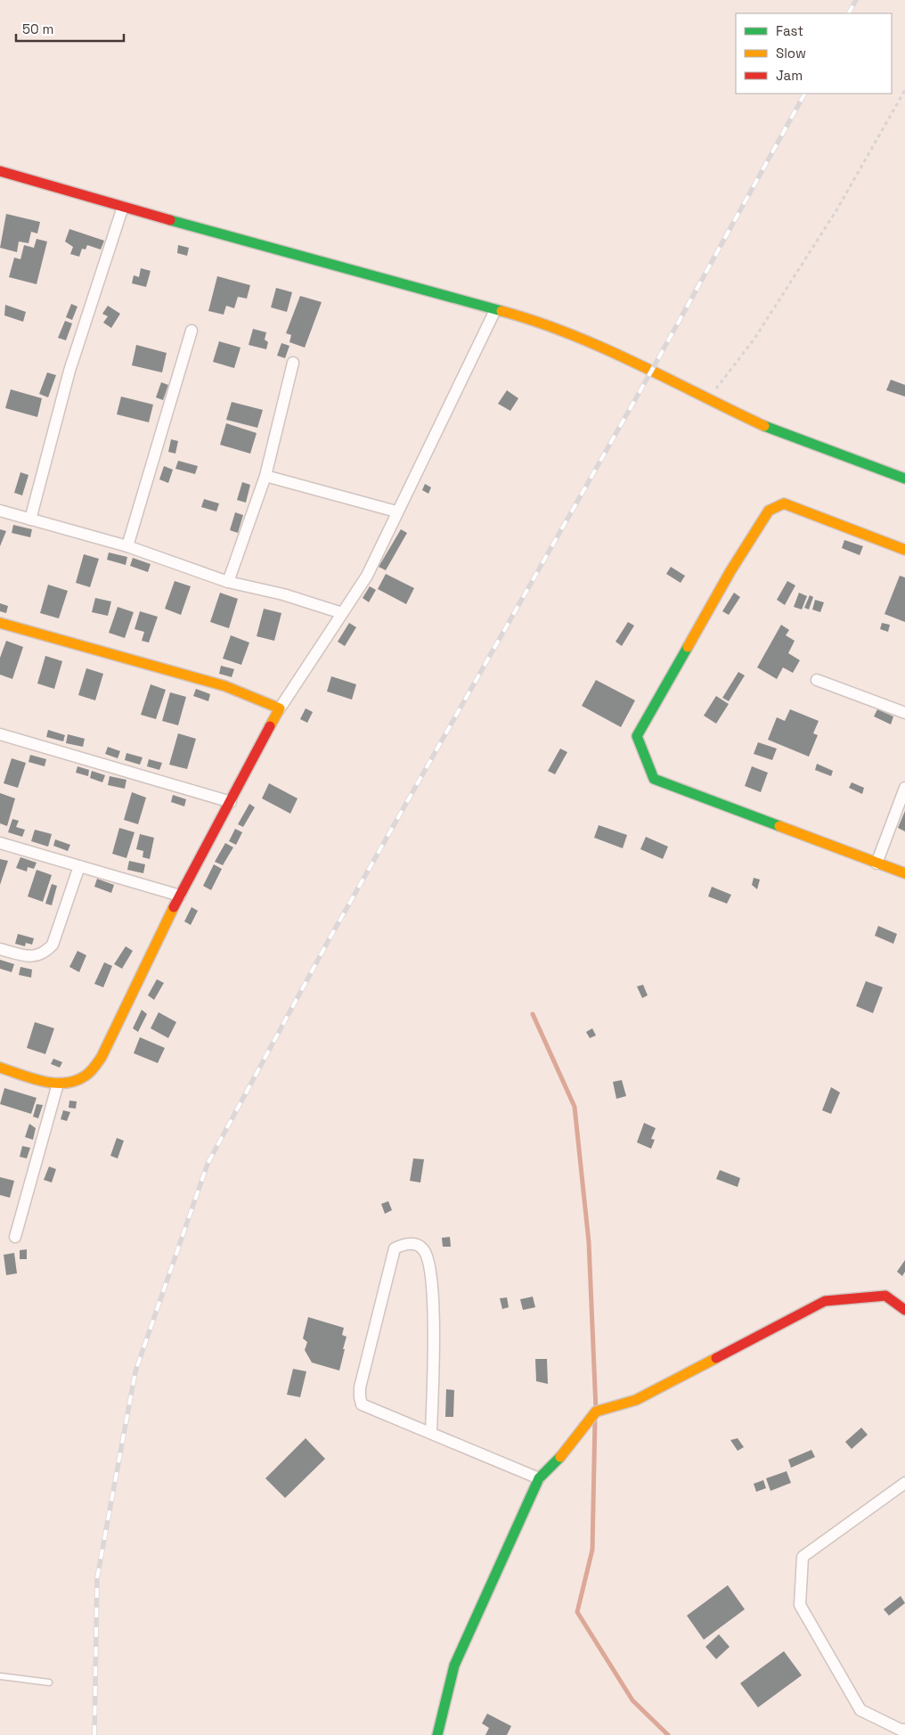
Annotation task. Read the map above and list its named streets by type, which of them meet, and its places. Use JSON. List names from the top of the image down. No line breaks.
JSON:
{"legend":["Fast","Slow","Jam"],"scale_bar":"50 m"}
